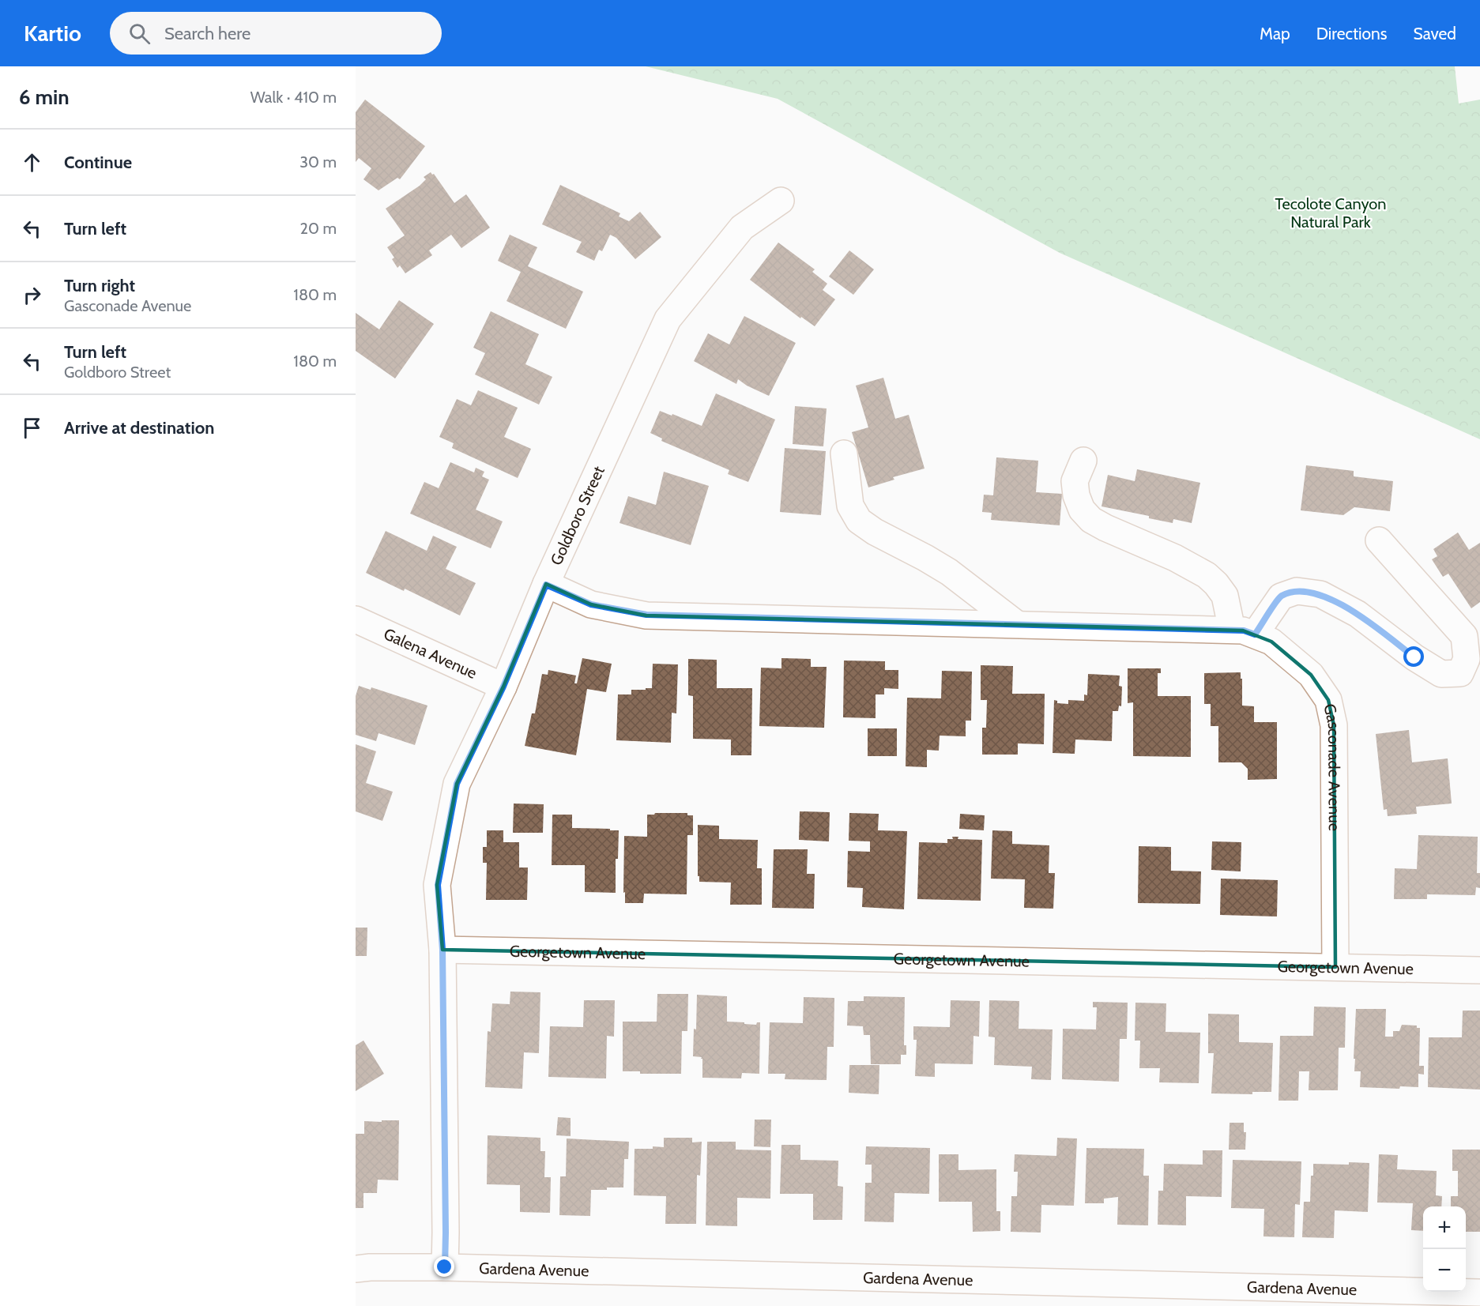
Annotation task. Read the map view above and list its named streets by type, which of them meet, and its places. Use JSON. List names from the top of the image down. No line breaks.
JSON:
{"streets":{"street":["Goldboro Street","Galena Avenue","Gasconade Avenue","Georgetown Avenue","Gardena Avenue"]},"crossings":[["Goldboro Street","Galena Avenue"],["Goldboro Street","Gasconade Avenue"],["Goldboro Street","Georgetown Avenue"],["Goldboro Street","Gardena Avenue"],["Gasconade Avenue","Georgetown Avenue"]],"parks":["Tecolote Canyon Natural Park"],"page":{"header":"Kartio","search":"Search here","nav":["Map","Directions","Saved"],"heading":["6 min","Walk · 410 m"],"list":[["Continue","30 m"],["Turn left","20 m"],["Turn right","Gasconade Avenue","180 m"],["Turn left","Goldboro Street","180 m"],"Arrive at destination"],"map_buttons":["+","−"]}}
